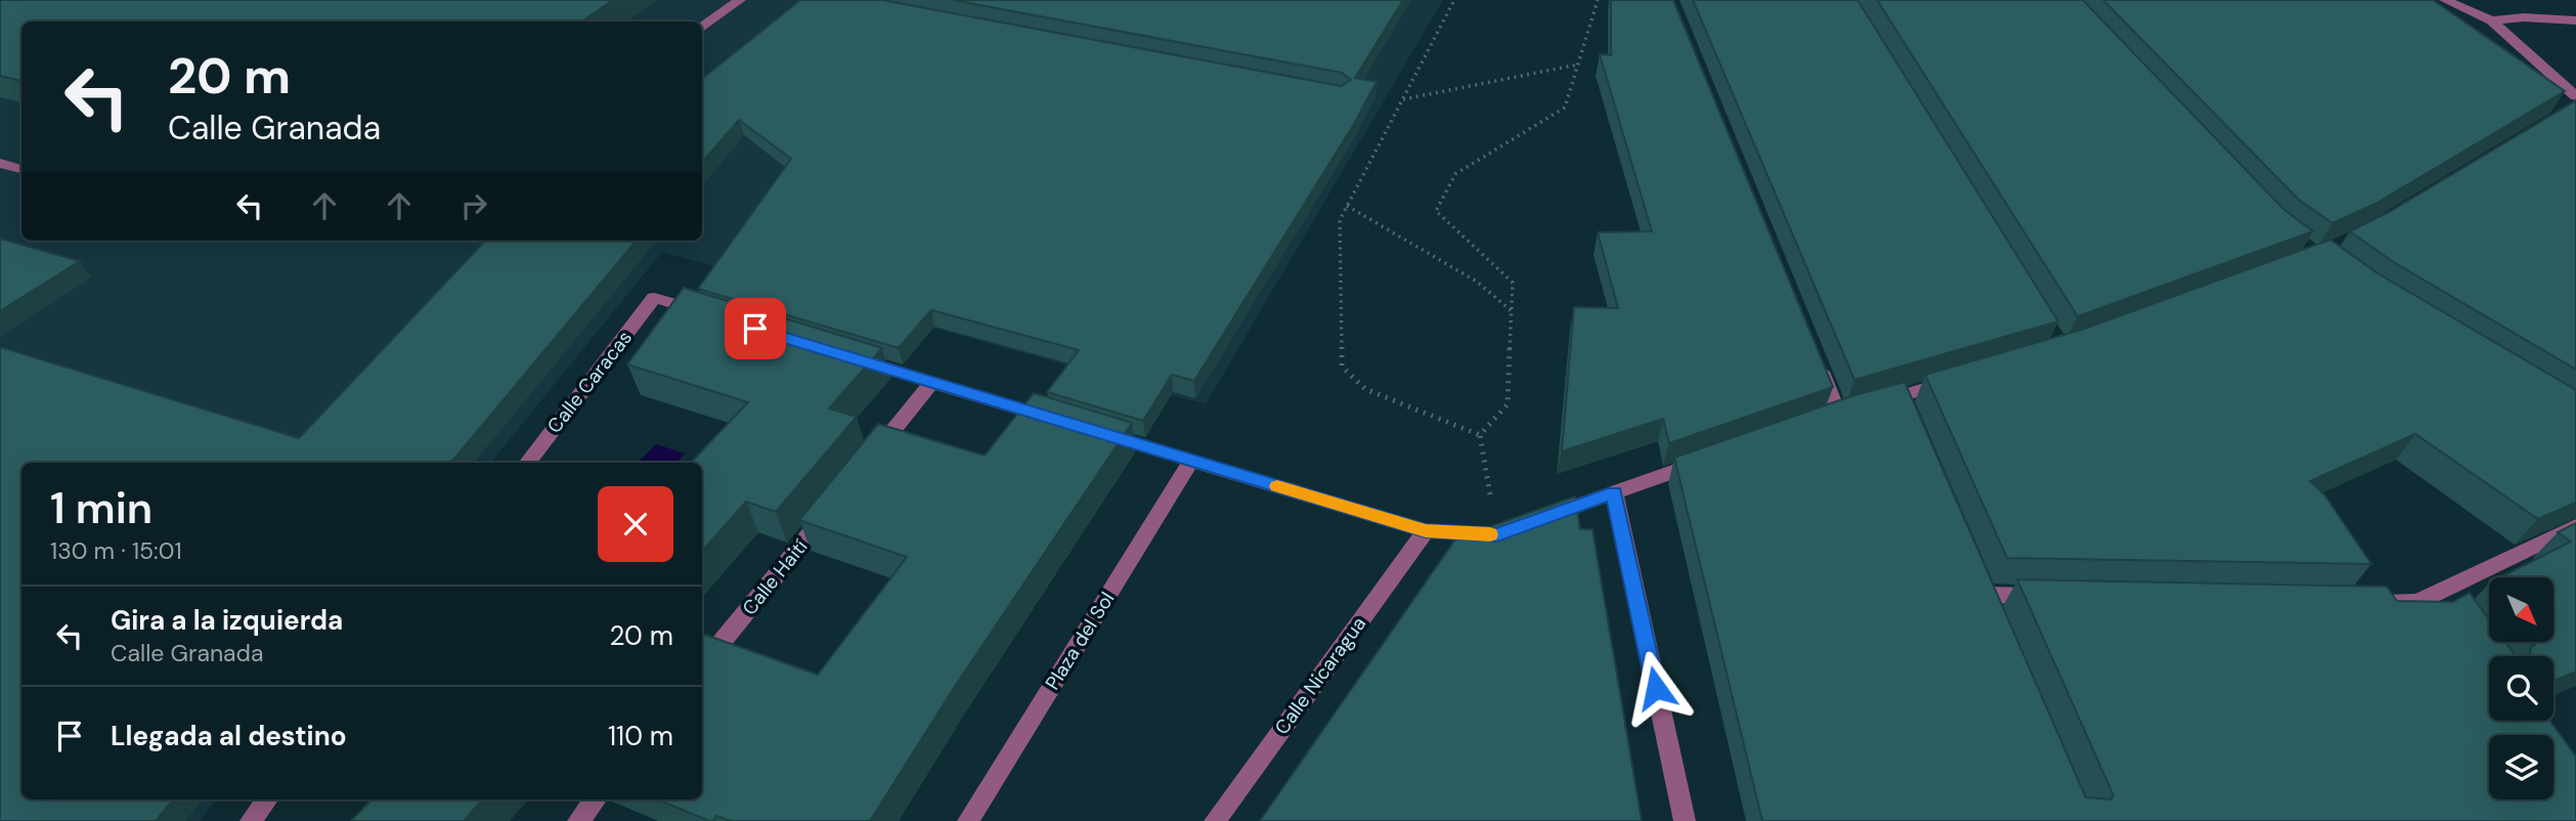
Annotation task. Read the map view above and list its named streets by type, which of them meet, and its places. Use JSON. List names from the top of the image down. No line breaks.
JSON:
{"streets":{"street":["Calle Caracas","Calle Haití","Plaza del Sol","Calle Nicaragua"]},"north":"bottom right","page":{"turn":["20 m","Calle Granada"],"heading":["1 min","130 m · 15:01"],"list":[{"name":"Gira a la izquierda","note":"Calle Granada","value":"20 m"},{"name":"Llegada al destino","value":"110 m"}]}}
